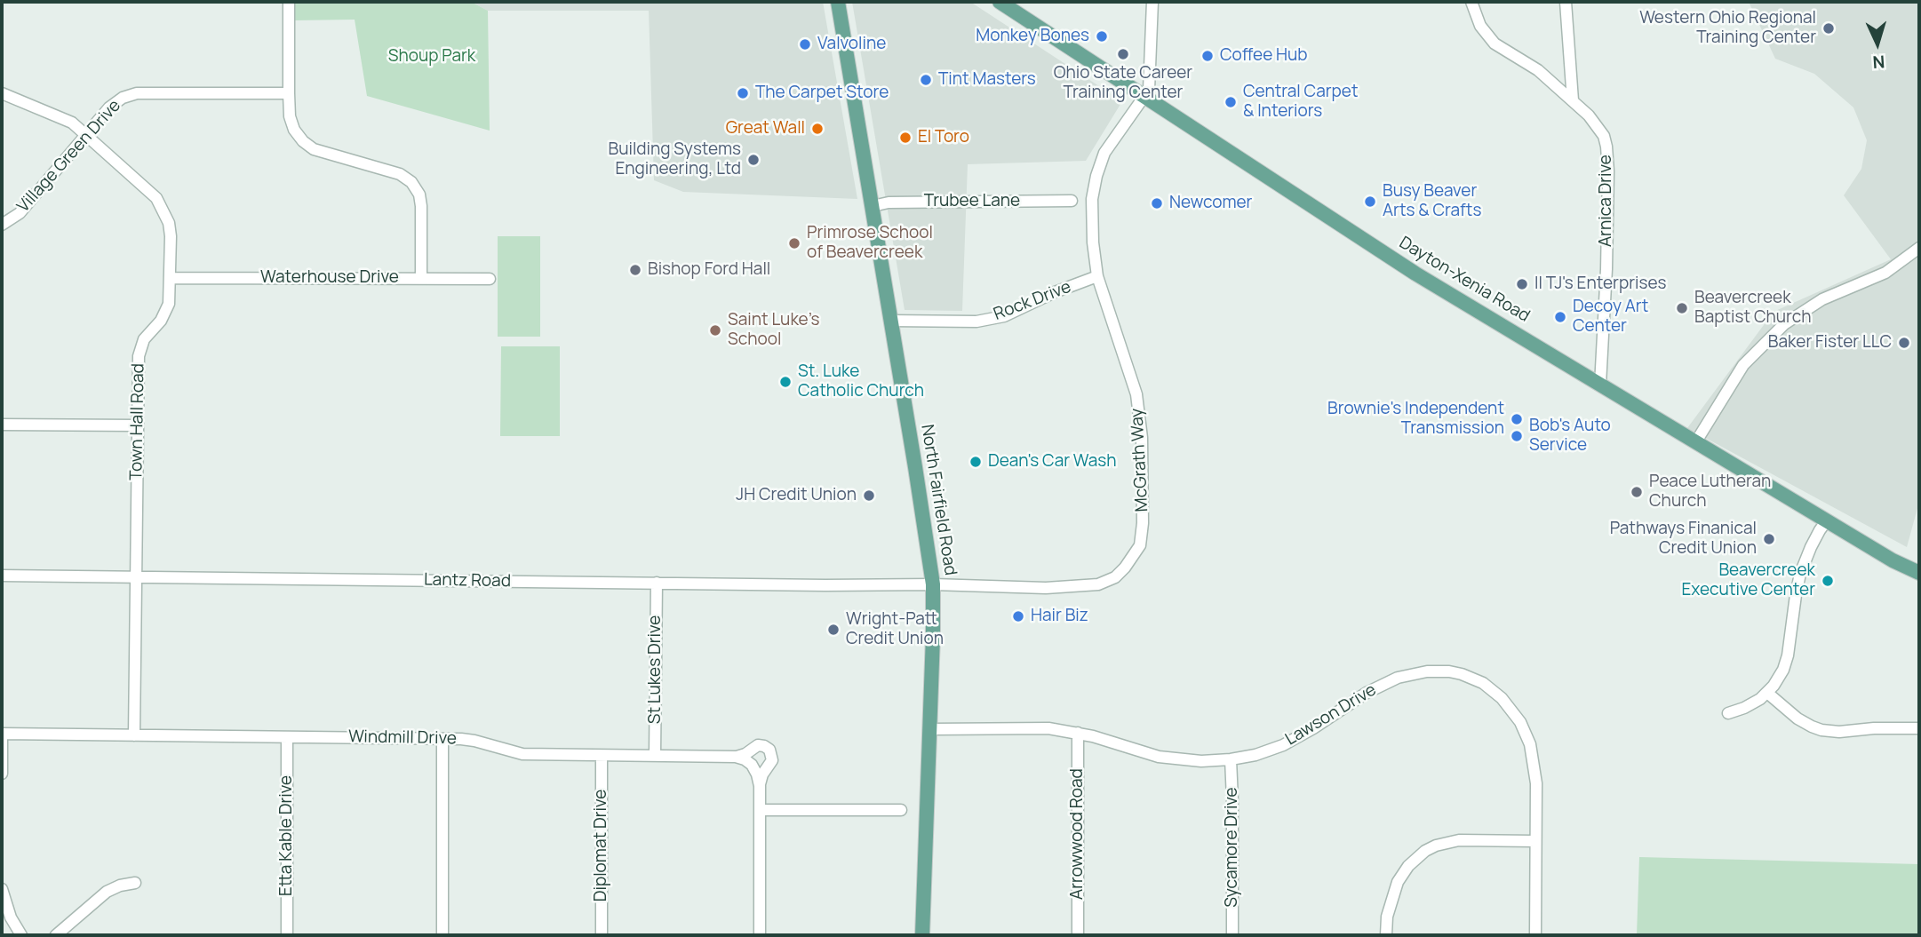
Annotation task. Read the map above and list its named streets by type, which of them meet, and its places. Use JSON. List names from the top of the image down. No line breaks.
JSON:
{"streets":{"main road":["Dayton-Xenia Road","North Fairfield Road"],"street":["Village Green Drive","Arnica Drive","Trubee Lane","Waterhouse Drive","Rock Drive","Town Hall Road","McGrath Way","Lantz Road","St Lukes Drive","Lawson Drive","Windmill Drive","Arrowwood Road","Etta Kable Drive","Diplomat Drive","Sycamore Drive"]},"crossings":[["Village Green Drive","Town Hall Road"],["Arnica Drive","Dayton-Xenia Road"],["Trubee Lane","North Fairfield Road"],["Waterhouse Drive","Town Hall Road"],["Dayton-Xenia Road","McGrath Way"],["Rock Drive","McGrath Way"],["Rock Drive","North Fairfield Road"],["Town Hall Road","Lantz Road"],["Town Hall Road","Windmill Drive"],["McGrath Way","North Fairfield Road"],["McGrath Way","Lantz Road"],["North Fairfield Road","Lantz Road"],["North Fairfield Road","Lawson Drive"],["Lantz Road","St Lukes Drive"],["St Lukes Drive","Windmill Drive"],["Lawson Drive","Arrowwood Road"],["Lawson Drive","Sycamore Drive"],["Windmill Drive","Etta Kable Drive"],["Windmill Drive","Diplomat Drive"]],"parks":["Shoup Park"],"places":["Western Ohio Regional Training Center","Monkey Bones","Valvoline","Ohio State Career Training Center","Coffee Hub","Tint Masters","The Carpet Store","Central Carpet & Interiors","Great Wall","El Toro","Building Systems Engineering, Ltd","Busy Beaver Arts & Crafts","Newcomer","Primrose School of Beavercreek","Bishop Ford Hall","II TJ's Enterprises","Beavercreek Baptist Church","Decoy Art Center","Saint Luke’s School","Baker Fister LLC","St. Luke Catholic Church","Brownie's Independent Transmission","Bob's Auto Service","Dean's Car Wash","Peace Lutheran Church","JH Credit Union","Pathways Finanical Credit Union","Beavercreek Executive Center","Hair Biz","Wright-Patt Credit Union"],"north":"bottom"}
